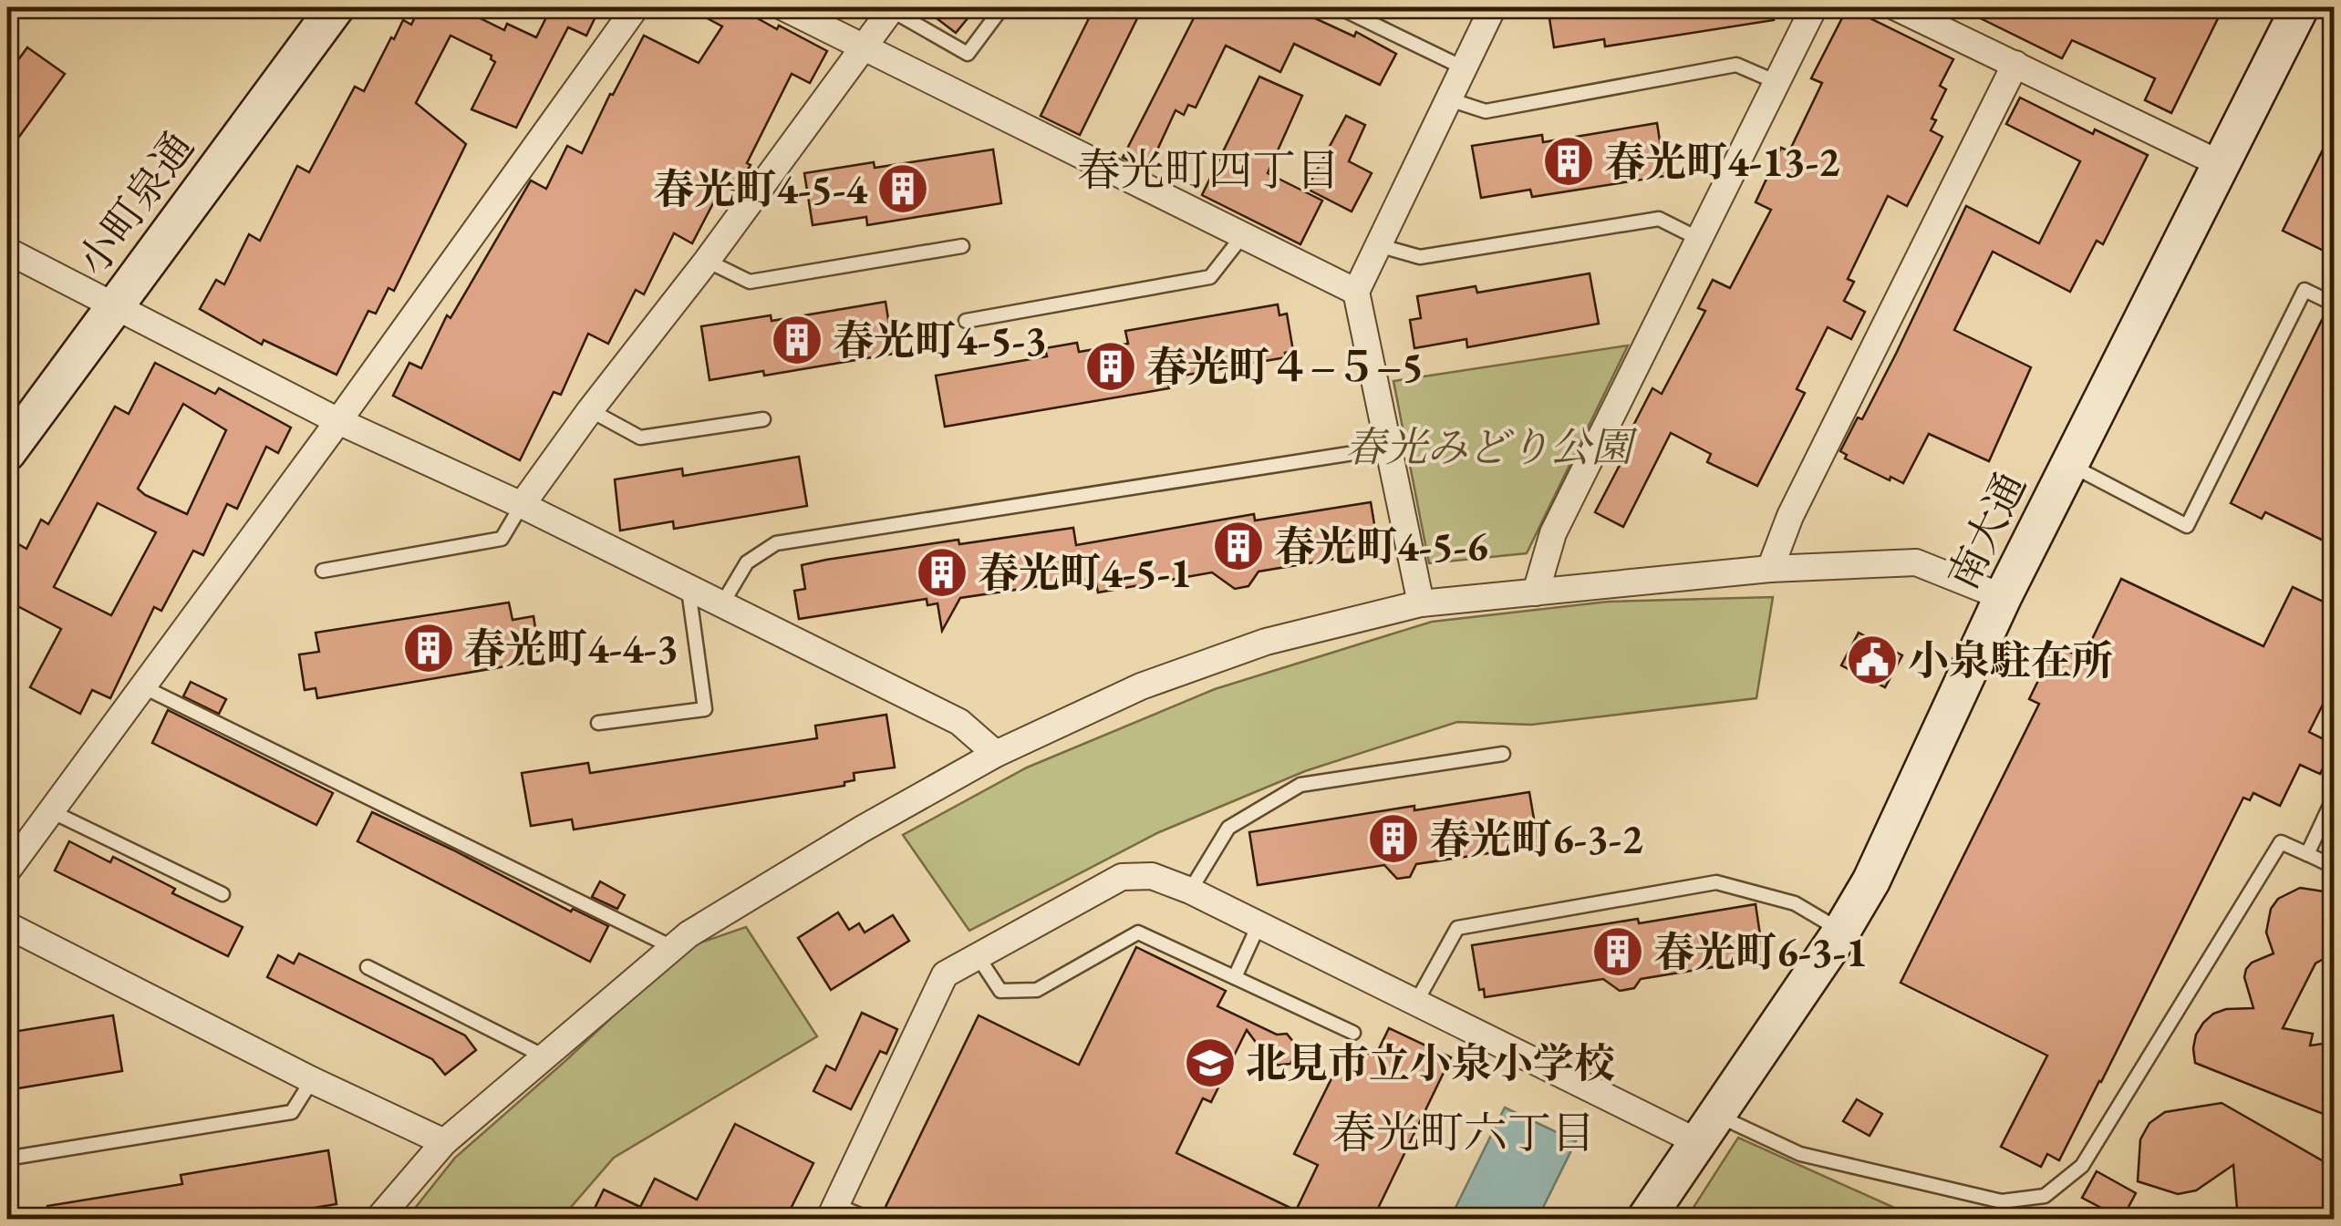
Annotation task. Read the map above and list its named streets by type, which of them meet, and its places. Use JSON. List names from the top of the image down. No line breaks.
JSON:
{"streets":{"street":["小町泉通","南大通"]},"districts":["春光町四丁目","春光町六丁目"],"parks":["春光みどり公園"],"places":{"building":["春光町4-13-2","春光町4-5-4","春光町4-5-3","春光町４−５−5","春光町4-5-6","春光町4-5-1","春光町4-4-3","春光町6-3-2","春光町6-3-1"],"public building":["小泉駐在所"],"school or university":["北見市立小泉小学校"]}}
